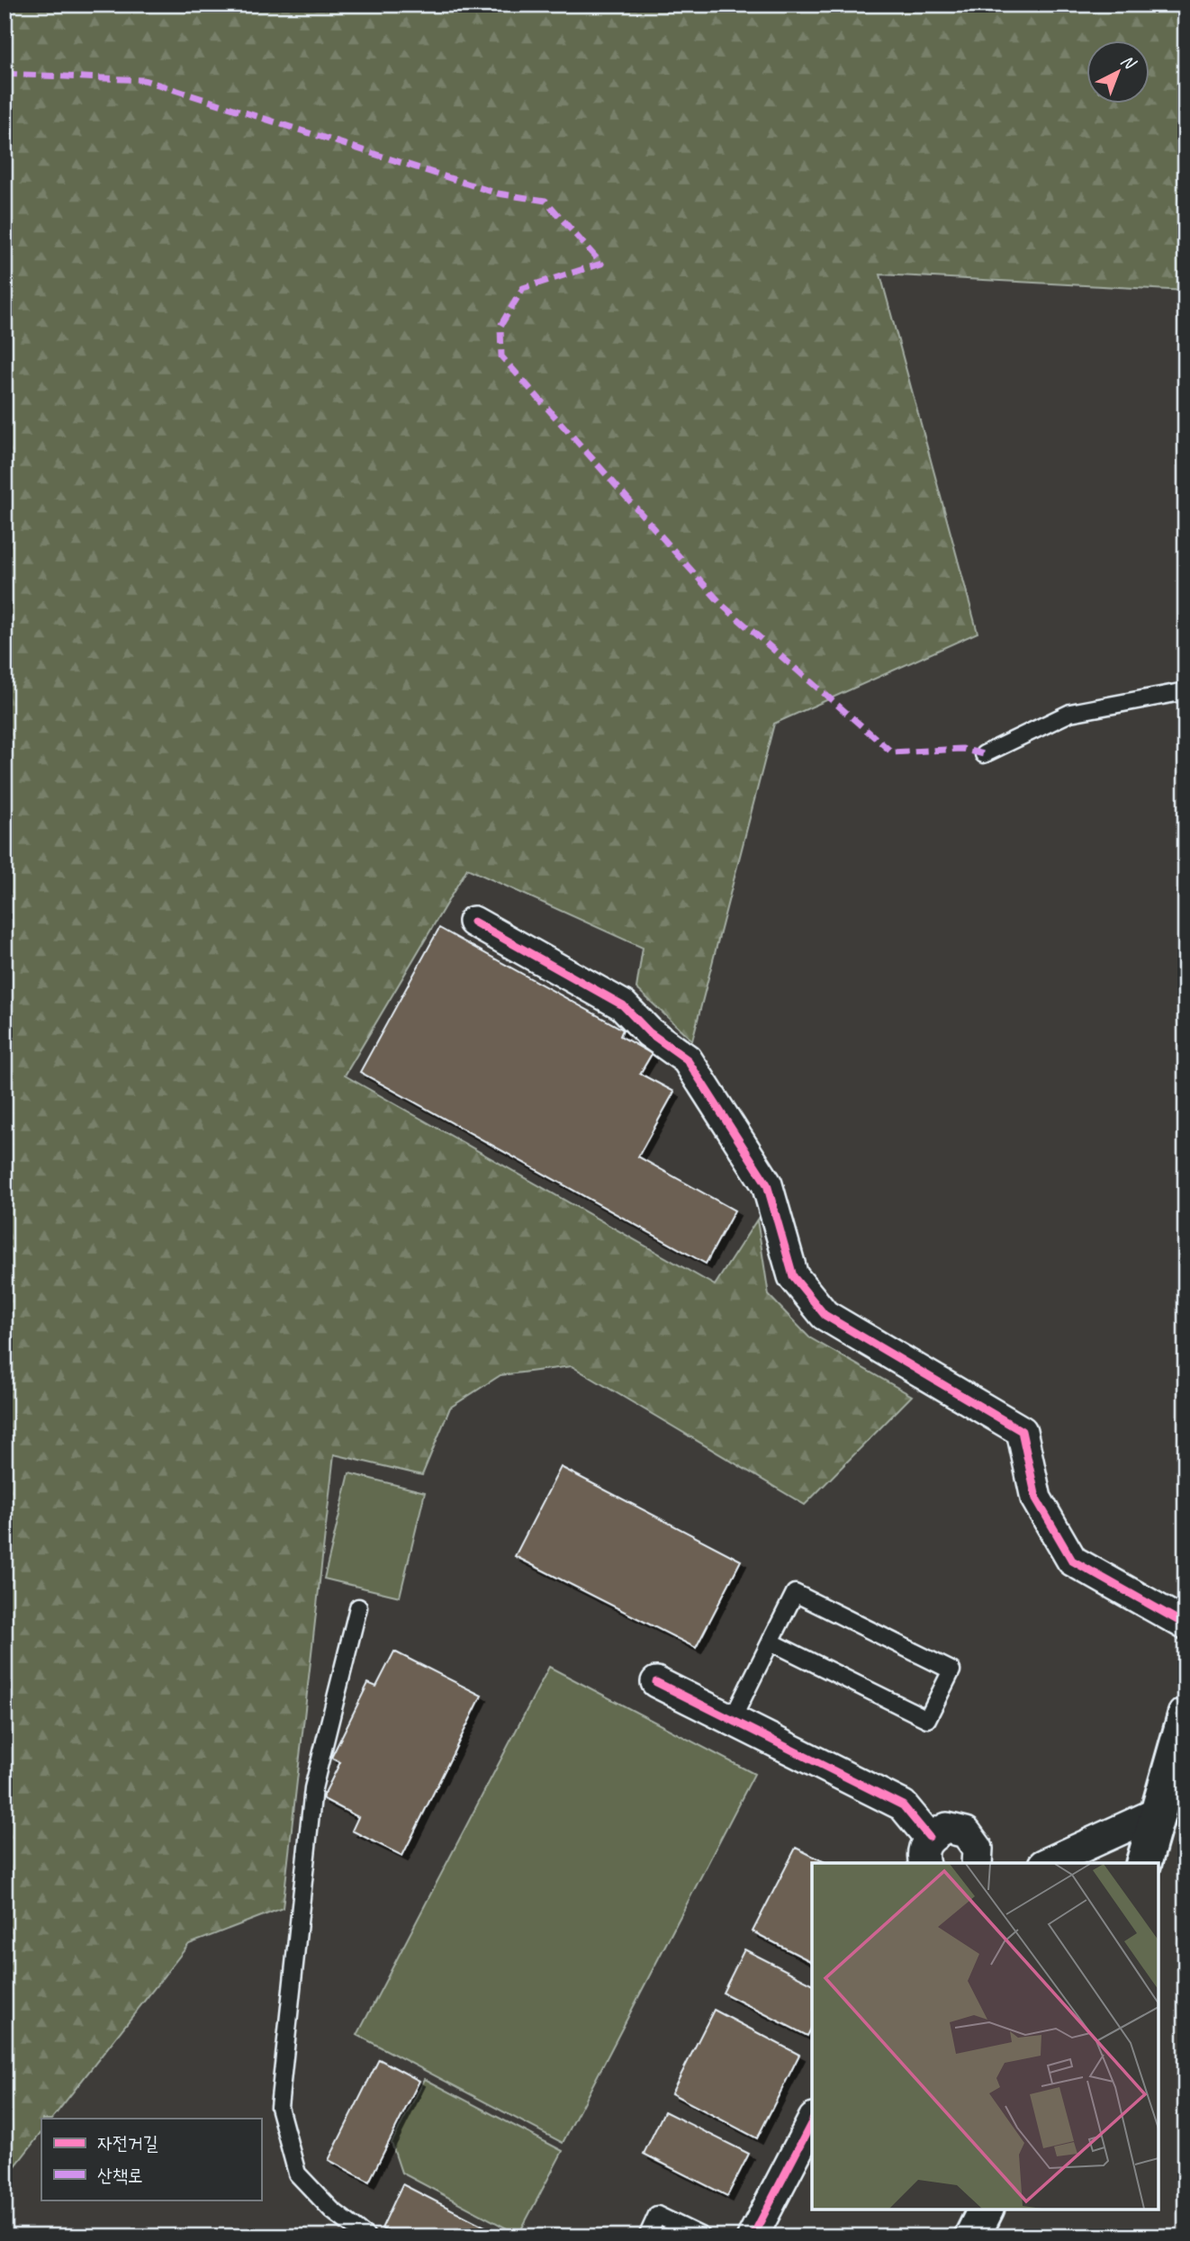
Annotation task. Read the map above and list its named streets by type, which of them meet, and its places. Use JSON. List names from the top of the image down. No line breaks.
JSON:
{"legend":["자전거길","산책로"],"north":"top right"}
